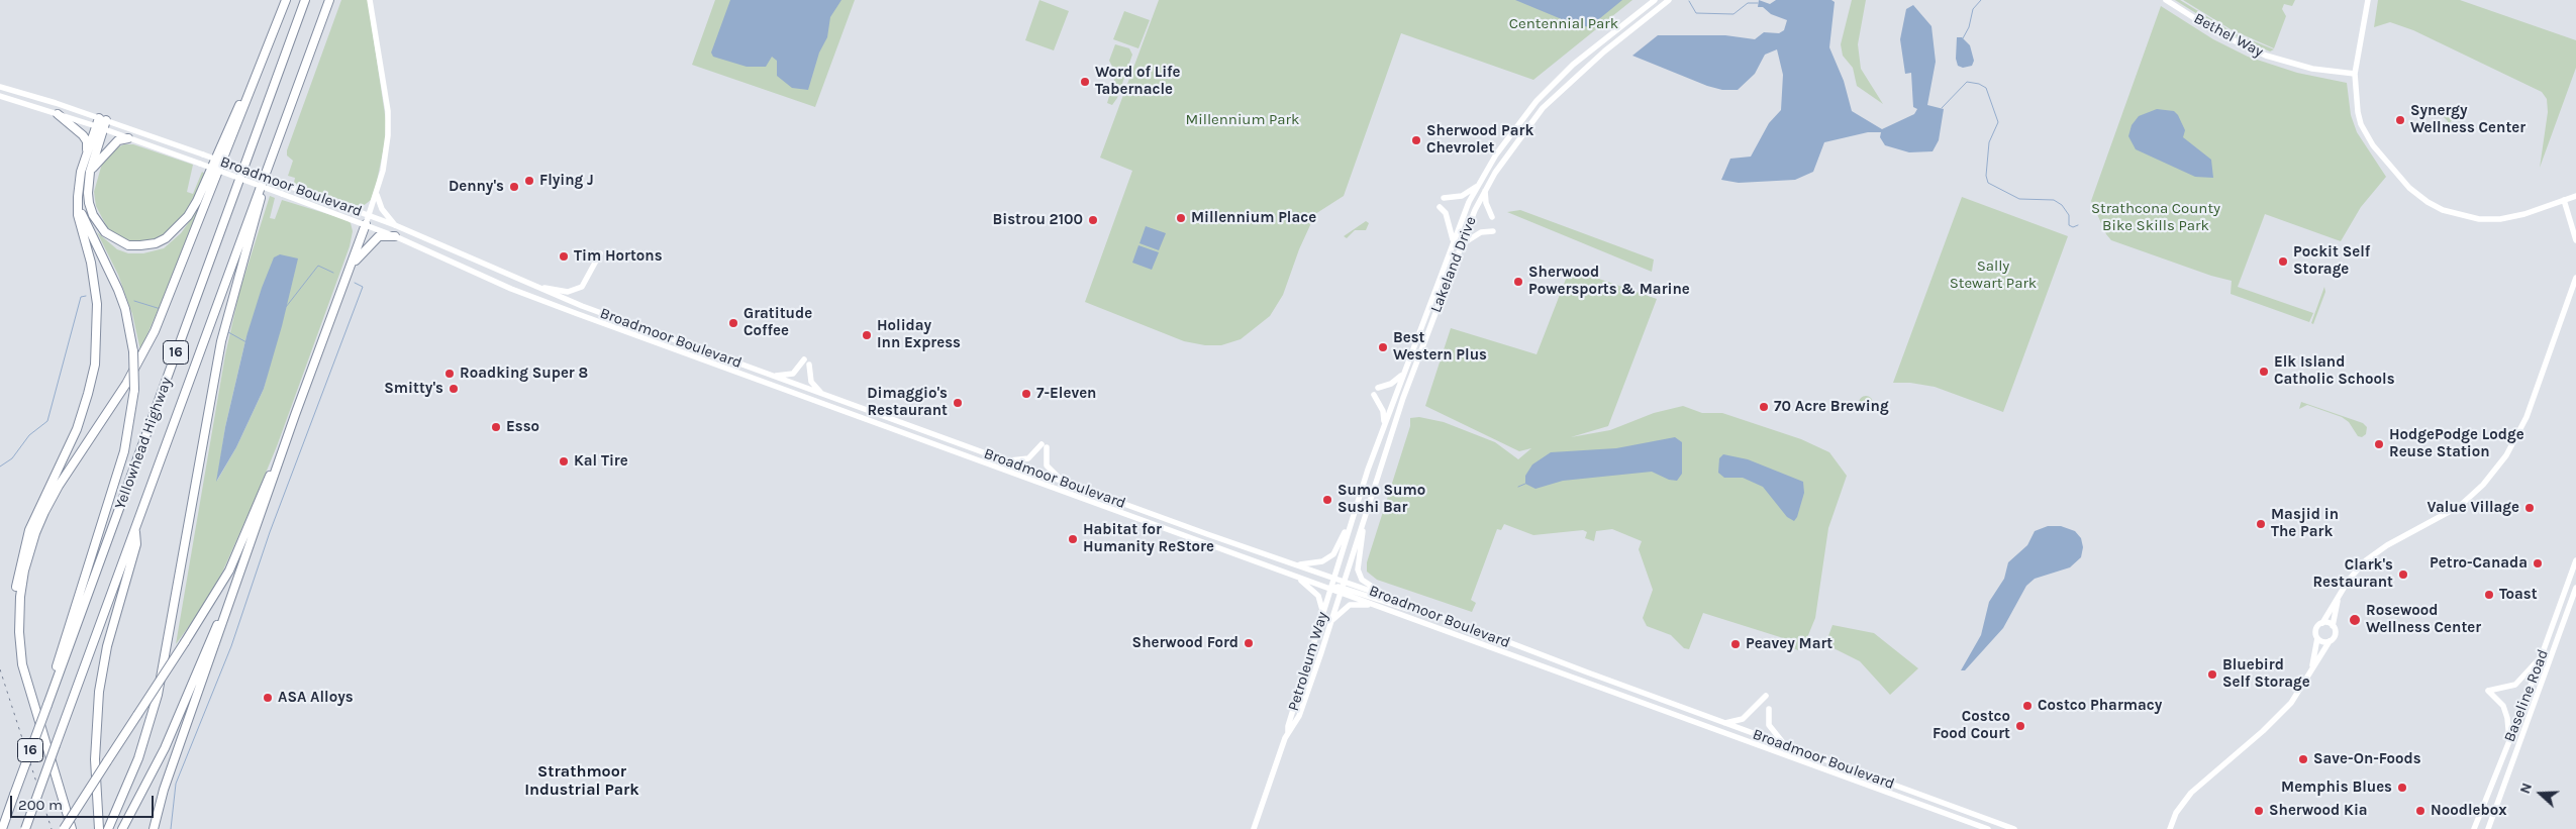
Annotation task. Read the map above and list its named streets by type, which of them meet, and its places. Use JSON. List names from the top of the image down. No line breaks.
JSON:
{"streets":{"highway":["16","Yellowhead Highway"],"main road":["Bethel Way","Broadmoor Boulevard","Lakeland Drive","Petroleum Way","Baseline Road"]},"crossings":[["Broadmoor Boulevard","Lakeland Drive"],["Broadmoor Boulevard","Petroleum Way"],["Lakeland Drive","Petroleum Way"]],"districts":["Strathmoor Industrial Park"],"parks":["Centennial Park","Millennium Park","Strathcona County Bike Skills Park","Sally Stewart Park"],"places":["Word of Life Tabernacle","Synergy Wellness Center","Sherwood Park Chevrolet","Flying J","Denny's","Millennium Place","Bistrou 2100","Tim Hortons","Pockit Self Storage","Sherwood Powersports & Marine","Gratitude Coffee","Holiday Inn Express","Best Western Plus","Elk Island Catholic Schools","Roadking Super 8","Smitty's","7-Eleven","Dimaggio's Restaurant","70 Acre Brewing","Esso","HodgePodge Lodge Reuse Station","Kal Tire","Sumo Sumo Sushi Bar","Value Village","Masjid in The Park","Habitat for Humanity ReStore","Petro-Canada","Clark's Restaurant","Toast","Rosewood Wellness Center","Sherwood Ford","Peavey Mart","Bluebird Self Storage","ASA Alloys","Costco Pharmacy","Costco Food Court","Save-On-Foods","Memphis Blues","Sherwood Kia","Noodlebox"],"scale_bar":"200 m","north":"left"}
